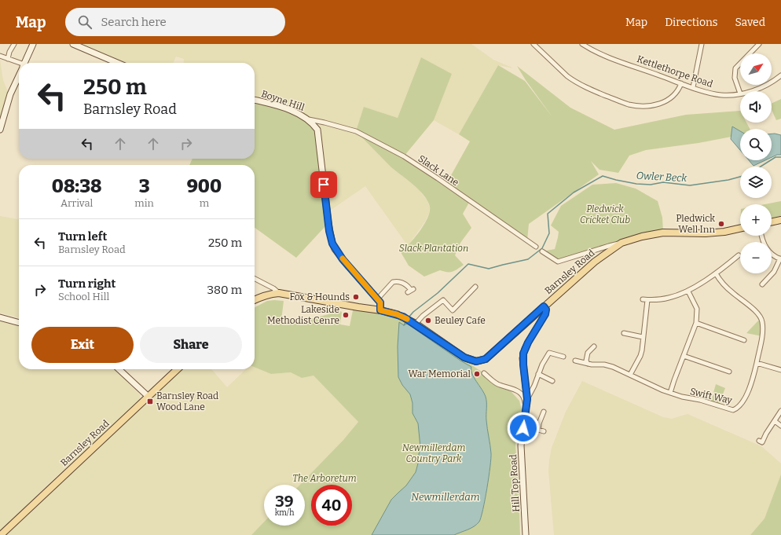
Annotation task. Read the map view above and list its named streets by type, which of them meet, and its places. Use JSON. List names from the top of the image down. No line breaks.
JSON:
{"streets":{"main road":["Barnsley Road"],"street":["Kettlethorpe Road","Boyne Hill","Slack Lane","Swift Way","Hill Top Road"]},"crossings":[["Boyne Hill","Slack Lane"],["Barnsley Road","Hill Top Road"]],"water":["Owler Beck","Newmillerdam"],"parks":["Pledwick Cricket Club","Slack Plantation","Newmillerdam Country Park","The Arboretum"],"places":{"other":["Pledwick Well Inn","Fox & Hounds","Lakeside Methodist Cenre","Beuley Cafe","War Memorial"],"transit":["Barnsley Road Wood Lane"]},"north":"top right","page":{"header":"Map","search":"Search here","nav":["Map","Directions","Saved"],"map_buttons":["+","−"],"turn":["250 m","Barnsley Road"],"eta":["08:38","Arrival","3","min","900","m"],"list":[{"name":"Turn left","note":"Barnsley Road","value":"250 m"},{"name":"Turn right","note":"School Hill","value":"380 m"}],"buttons":["Exit","Share"],"speed":"39 km/h","limit":"40"}}
